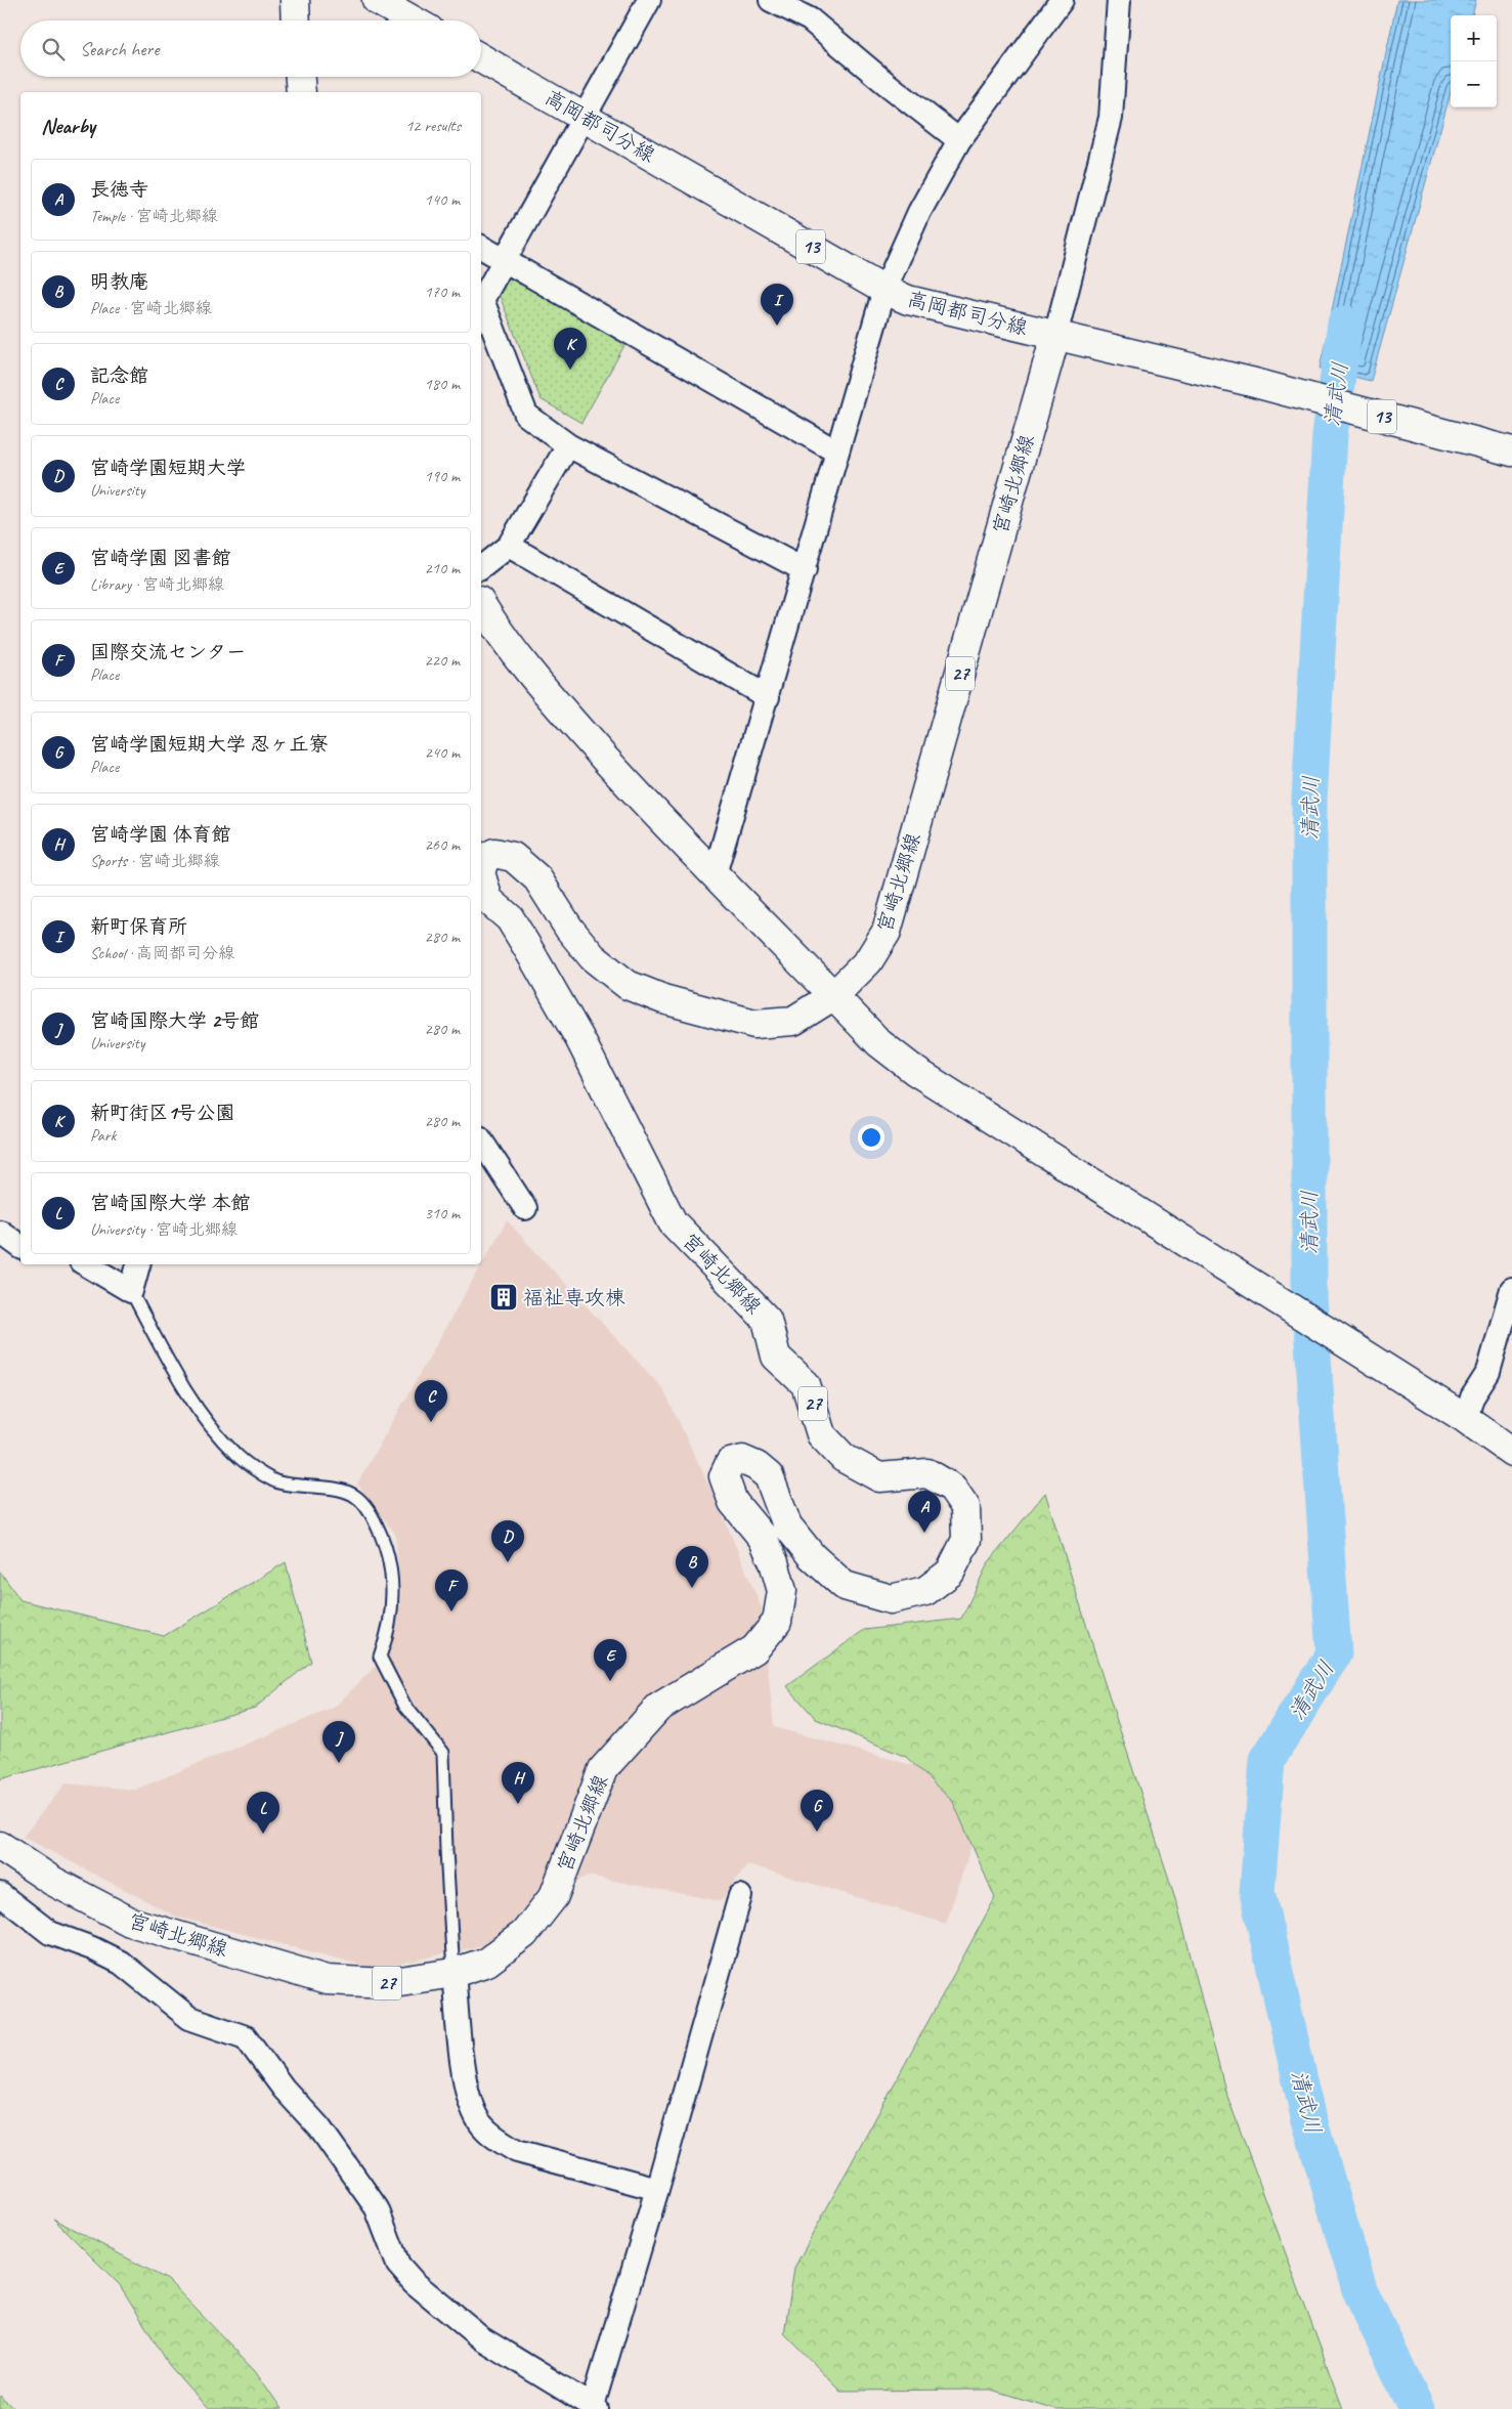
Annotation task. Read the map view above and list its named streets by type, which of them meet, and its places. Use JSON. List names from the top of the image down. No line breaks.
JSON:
{"streets":{"main road":["高岡都司分線","13","宮崎北郷線","27"]},"crossings":[["高岡都司分線","宮崎北郷線"]],"water":["清武川"],"places":{"building":["福祉専攻棟"]},"page":{"map_buttons":["+","−"],"search":"Search here","heading":["Nearby","12 results"],"list":[{"mark":"A","name":"長徳寺","note":"Temple · 宮崎北郷線","value":"140 m"},{"mark":"B","name":"明教庵","note":"Place · 宮崎北郷線","value":"170 m"},{"mark":"C","name":"記念館","note":"Place","value":"180 m"},{"mark":"D","name":"宮崎学園短期大学","note":"University","value":"190 m"},{"mark":"E","name":"宮崎学園 図書館","note":"Library · 宮崎北郷線","value":"210 m"},{"mark":"F","name":"国際交流センター","note":"Place","value":"220 m"},{"mark":"G","name":"宮崎学園短期大学 忍ヶ丘寮","note":"Place","value":"240 m"},{"mark":"H","name":"宮崎学園 体育館","note":"Sports · 宮崎北郷線","value":"260 m"},{"mark":"I","name":"新町保育所","note":"School · 高岡都司分線","value":"280 m"},{"mark":"J","name":"宮崎国際大学 2号館","note":"University","value":"280 m"},{"mark":"K","name":"新町街区1号公園","note":"Park","value":"280 m"},{"mark":"L","name":"宮崎国際大学 本館","note":"University · 宮崎北郷線","value":"310 m"}],"pins":["I","K","C","A","D","B","F","E","J","H","G","L"]}}
